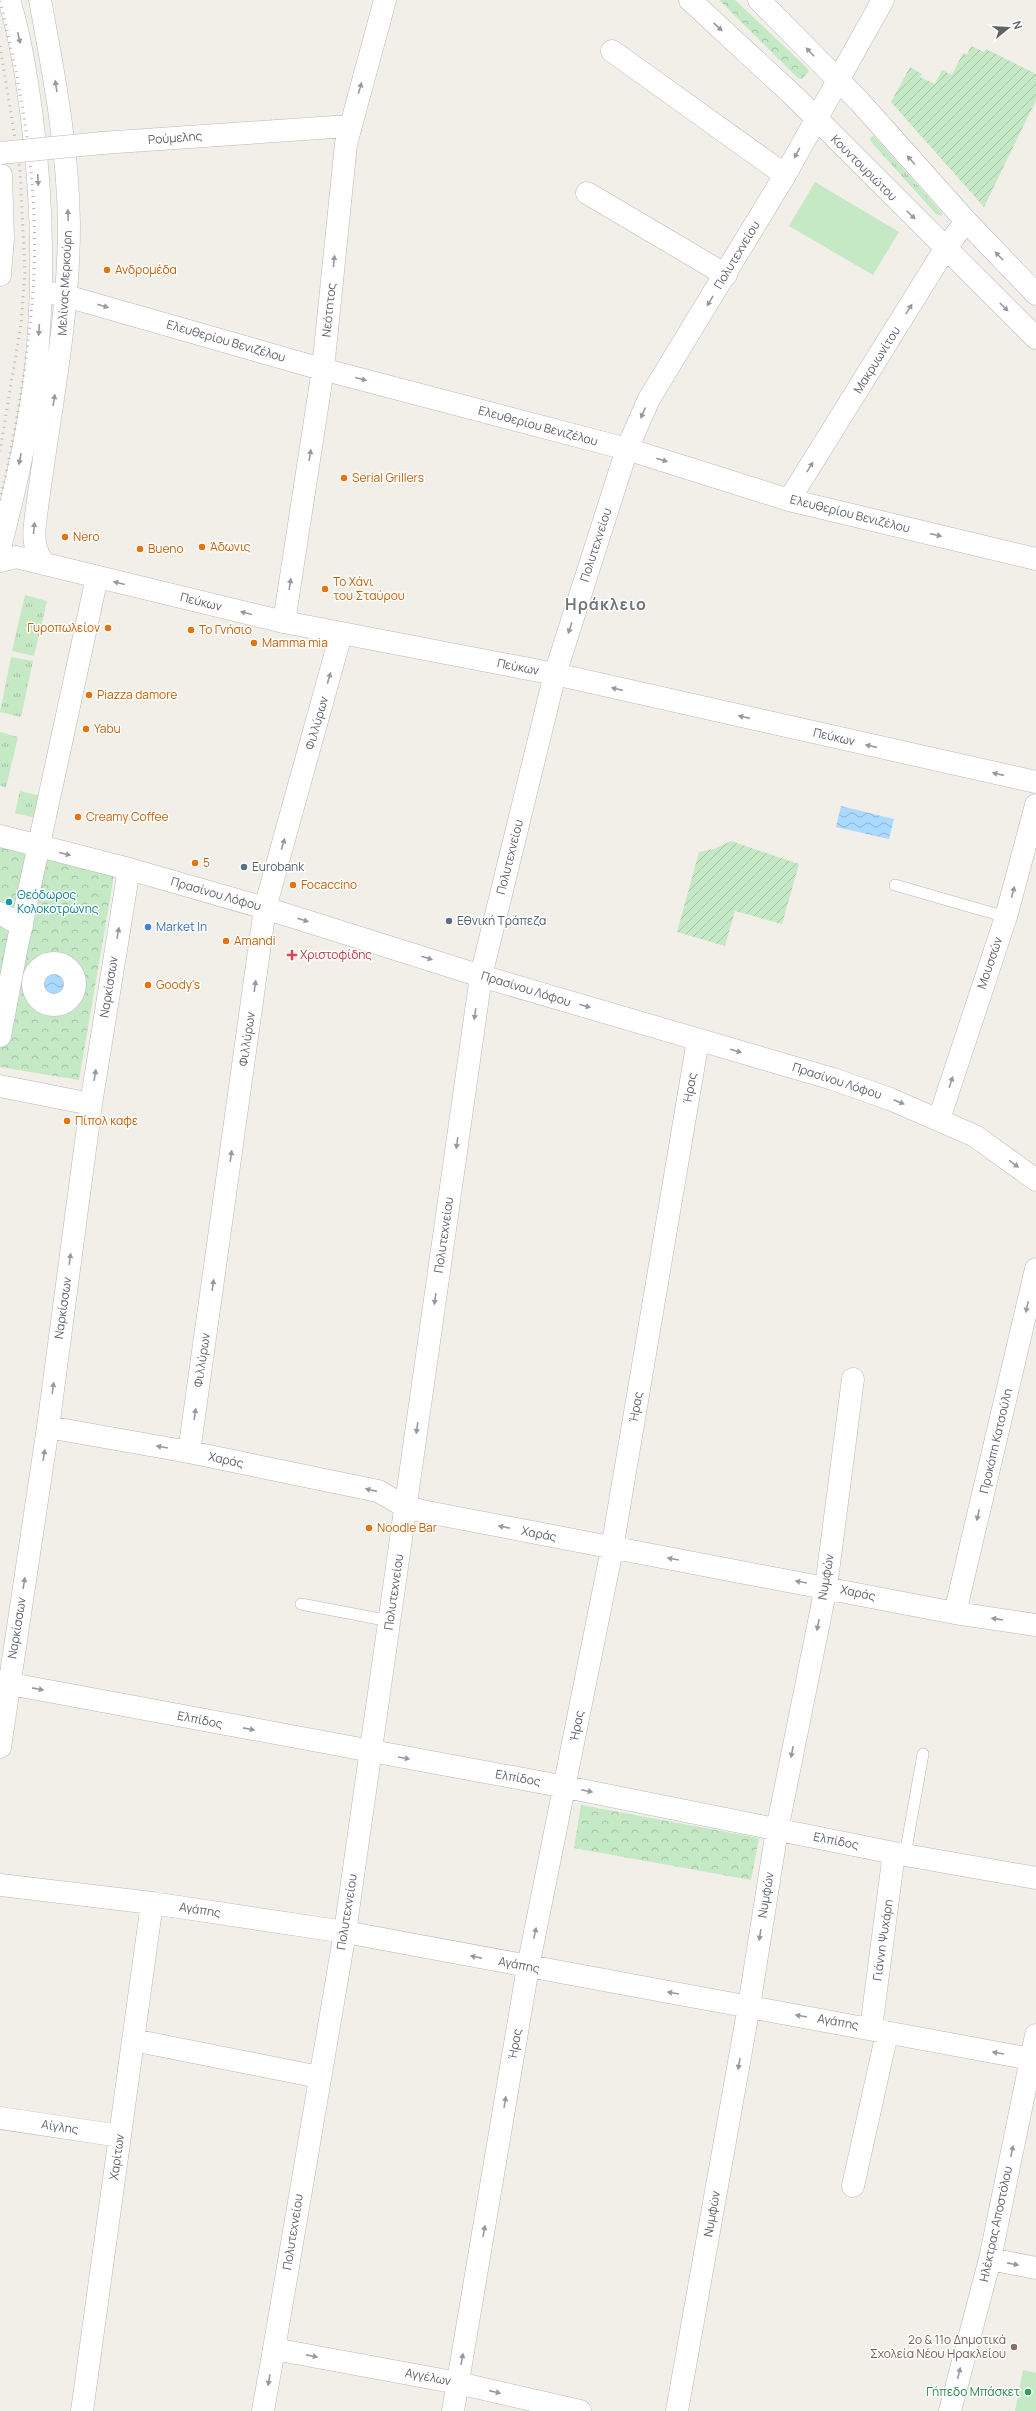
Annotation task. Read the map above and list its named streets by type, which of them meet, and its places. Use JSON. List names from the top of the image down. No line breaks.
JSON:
{"streets":{"street":["Ρούμελης","Κουντουριώτου","Πολυτεχνείου","Μελίνας Μερκούρη","Νεότητος","Ελευθερίου Βενιζέλου","Μακρυωνίτου","Πεύκων","Φιλλύρων","Πρασίνου Λόφου","Μουσσών","Ναρκίσσων","Ήρας","Προκόπη Κατσούλη","Χαράς","Νυμφών","Ελπίδος","Αγάπης","Γιάννη Ψυχάρη","Αίγλης","Χαρίτων","Ηλέκτρας Αποστόλου","Αγγέλων"]},"crossings":[["Ρούμελης","Νεότητος"],["Κουντουριώτου","Πολυτεχνείου"],["Κουντουριώτου","Μακρυωνίτου"],["Πολυτεχνείου","Ελευθερίου Βενιζέλου"],["Πολυτεχνείου","Πεύκων"],["Πολυτεχνείου","Πρασίνου Λόφου"],["Πολυτεχνείου","Χαράς"],["Πολυτεχνείου","Ελπίδος"],["Πολυτεχνείου","Αγάπης"],["Πολυτεχνείου","Αγγέλων"],["Μελίνας Μερκούρη","Ελευθερίου Βενιζέλου"],["Μελίνας Μερκούρη","Πεύκων"],["Νεότητος","Ελευθερίου Βενιζέλου"],["Νεότητος","Πεύκων"],["Ελευθερίου Βενιζέλου","Μακρυωνίτου"],["Πεύκων","Φιλλύρων"],["Φιλλύρων","Πρασίνου Λόφου"],["Φιλλύρων","Χαράς"],["Πρασίνου Λόφου","Μουσσών"],["Πρασίνου Λόφου","Ναρκίσσων"],["Πρασίνου Λόφου","Ήρας"],["Ναρκίσσων","Χαράς"],["Ναρκίσσων","Ελπίδος"],["Ήρας","Χαράς"],["Ήρας","Ελπίδος"],["Ήρας","Αγάπης"],["Ήρας","Αγγέλων"],["Προκόπη Κατσούλη","Χαράς"],["Χαράς","Νυμφών"],["Νυμφών","Ελπίδος"],["Νυμφών","Αγάπης"],["Ελπίδος","Γιάννη Ψυχάρη"],["Αγάπης","Γιάννη Ψυχάρη"],["Αγάπης","Χαρίτων"],["Αγάπης","Ηλέκτρας Αποστόλου"],["Αίγλης","Χαρίτων"]],"one_way":["Πολυτεχνείου","Νεότητος","Ελευθερίου Βενιζέλου","Μακρυωνίτου","Πεύκων","Φιλλύρων","Πρασίνου Λόφου","Μουσσών","Ναρκίσσων","Ήρας","Προκόπη Κατσούλη","Χαράς","Νυμφών","Ελπίδος","Αγάπης","Ηλέκτρας Αποστόλου","Αγγέλων"],"districts":["Ηράκλειο"],"places":{"other":["Ανδρομέδα","Serial Grillers","Nero","Άδωνις","Bueno","Το Χάνι του Σταύρου","Γυροπωλείον","Το Γνήσιο","Mamma mia","Piazza damore","Yabu","Creamy Coffee","5","Eurobank","Focaccino","Θεόδωρος Κολοκοτρώνης","Εθνική Τράπεζα","Market In","Amandi","Goody's","Πίπολ καφε","Noodle Bar","2ο & 11ο Δημοτικά Σχολεία Νέου Ηρακλείου","Γήπεδο Μπάσκετ"],"health":["Χριστοφίδης"]},"north":"right"}
